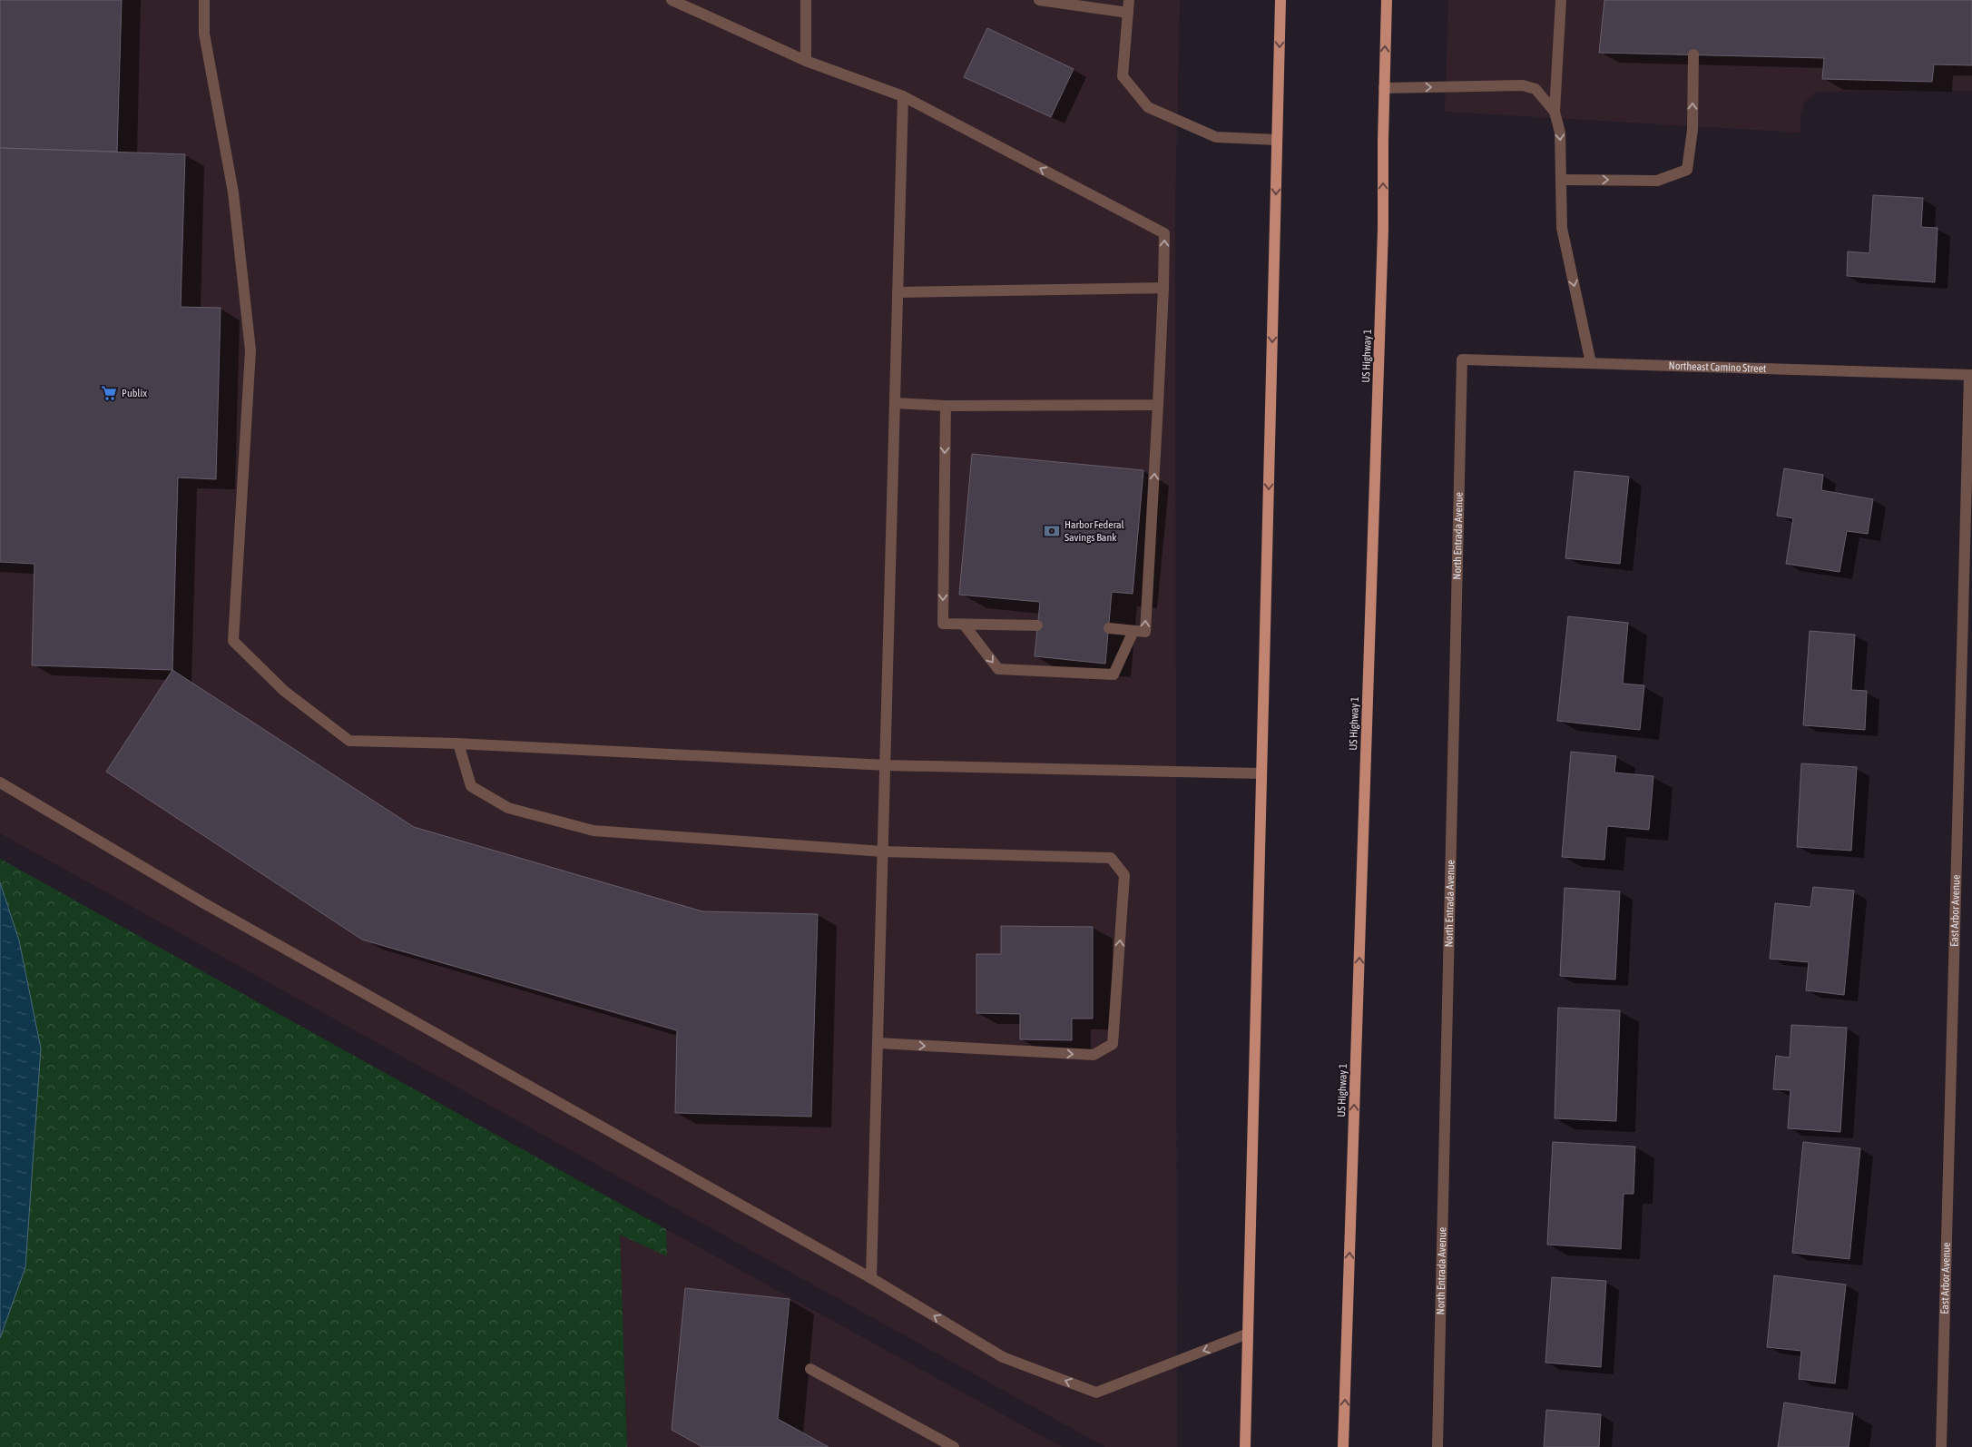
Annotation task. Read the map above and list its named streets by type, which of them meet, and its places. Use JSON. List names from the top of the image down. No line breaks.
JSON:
{"streets":{"main road":["US Highway 1"],"street":["Northeast Camino Street","North Entrada Avenue","East Arbor Avenue"]},"crossings":[["Northeast Camino Street","North Entrada Avenue"],["Northeast Camino Street","East Arbor Avenue"]],"places":{"supermarket":["Publix"],"bank":["Harbor Federal Savings Bank"]}}
